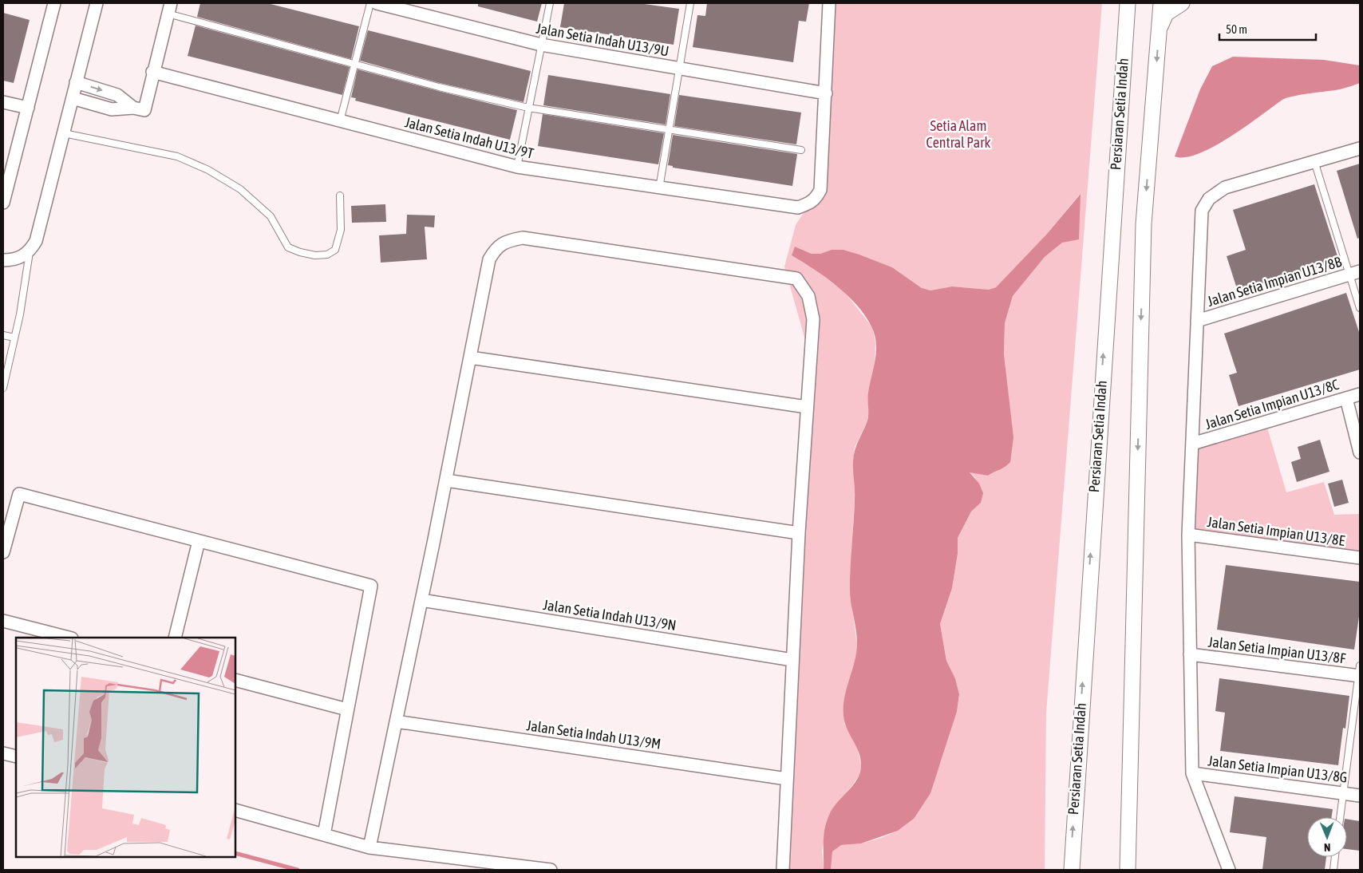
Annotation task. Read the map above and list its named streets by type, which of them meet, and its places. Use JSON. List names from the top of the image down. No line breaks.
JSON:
{"streets":{"street":["Jalan Setia Indah U13/9U","Persiaran Setia Indah","Jalan Setia Indah U13/9T","Jalan Setia Impian U13/8B","Jalan Setia Impian U13/8C","Jalan Setia Impian U13/8E","Jalan Setia Indah U13/9N","Jalan Setia Impian U13/8F","Jalan Setia Indah U13/9M","Jalan Setia Impian U13/8G"]},"crossings":[["Jalan Setia Indah U13/9U","Jalan Setia Indah U13/9T"]],"parks":["Setia Alam Central Park"],"scale_bar":"50 m","north":"bottom"}
